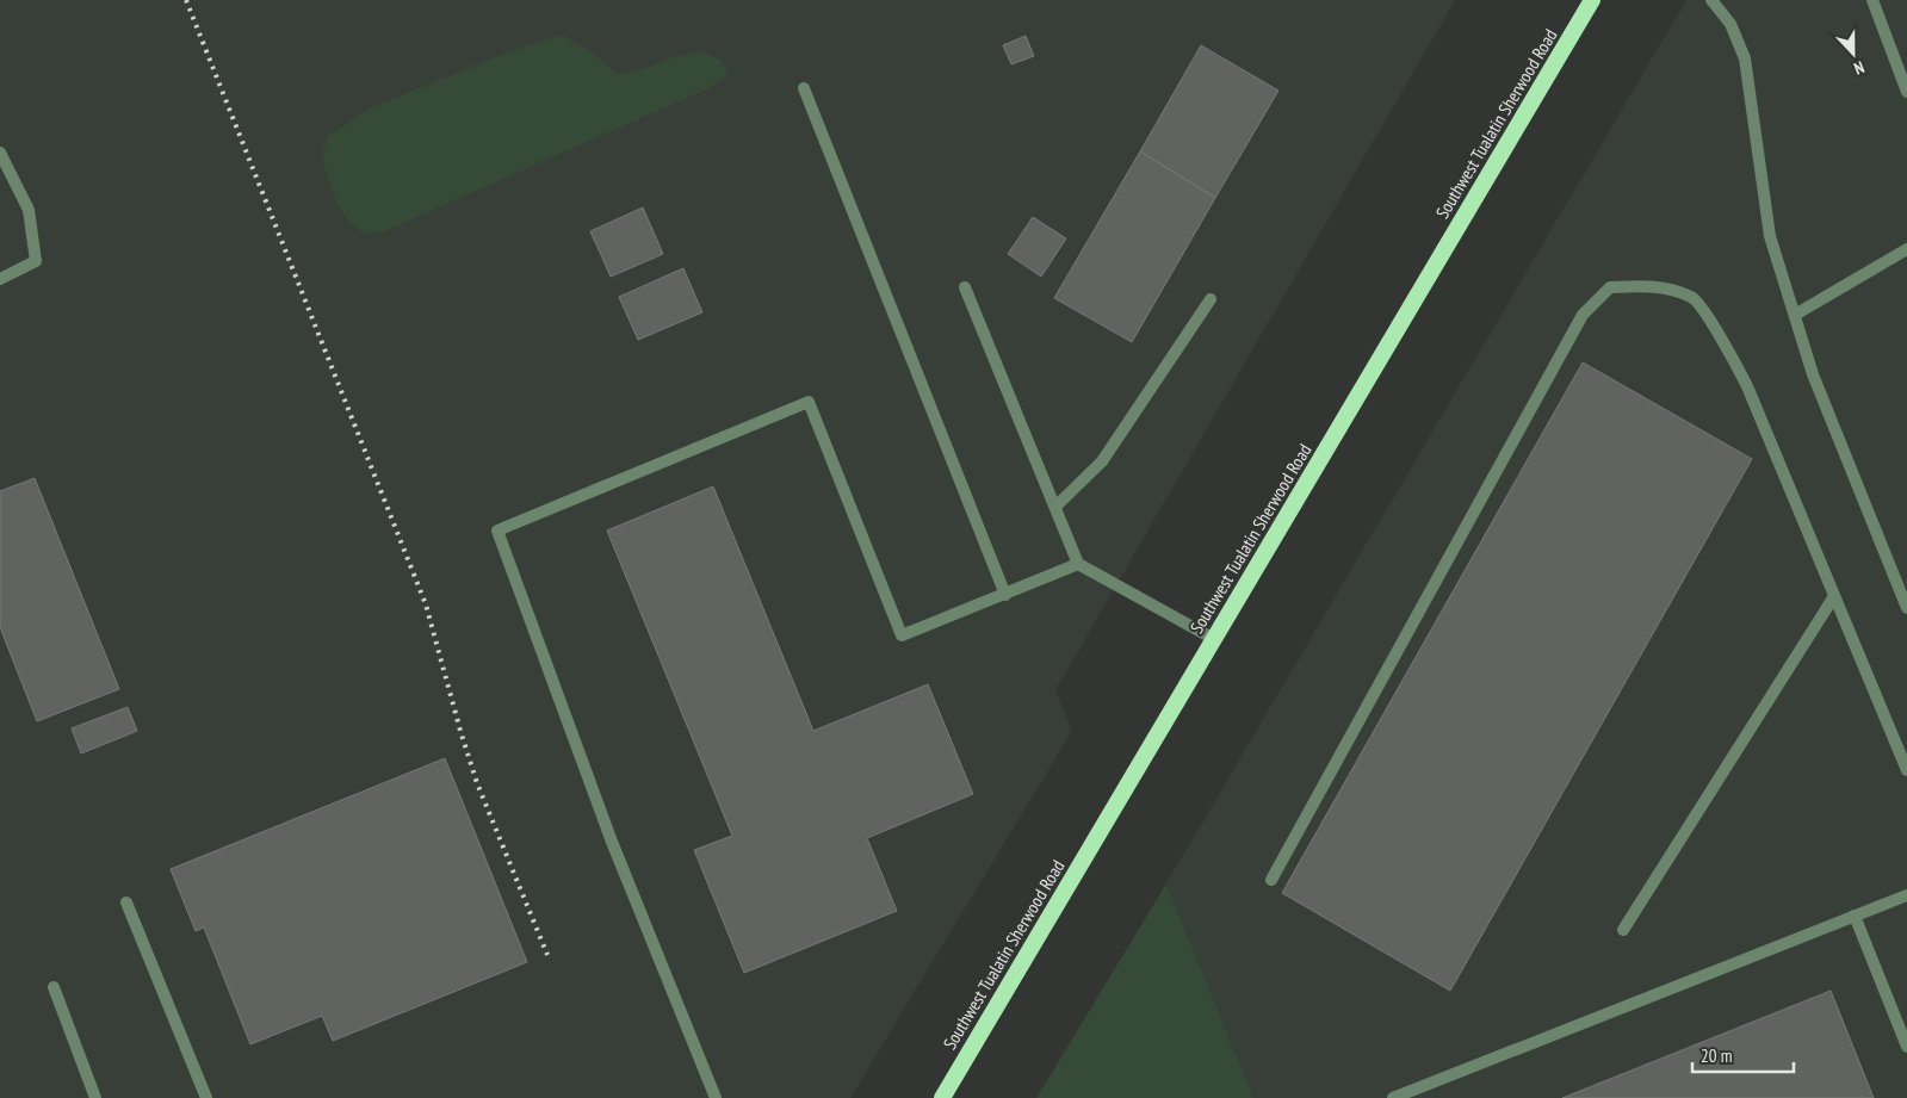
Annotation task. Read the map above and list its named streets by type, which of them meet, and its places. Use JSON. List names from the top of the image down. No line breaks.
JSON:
{"streets":{"highway":["Southwest Tualatin Sherwood Road"]},"scale_bar":"20 m","north":"bottom"}
